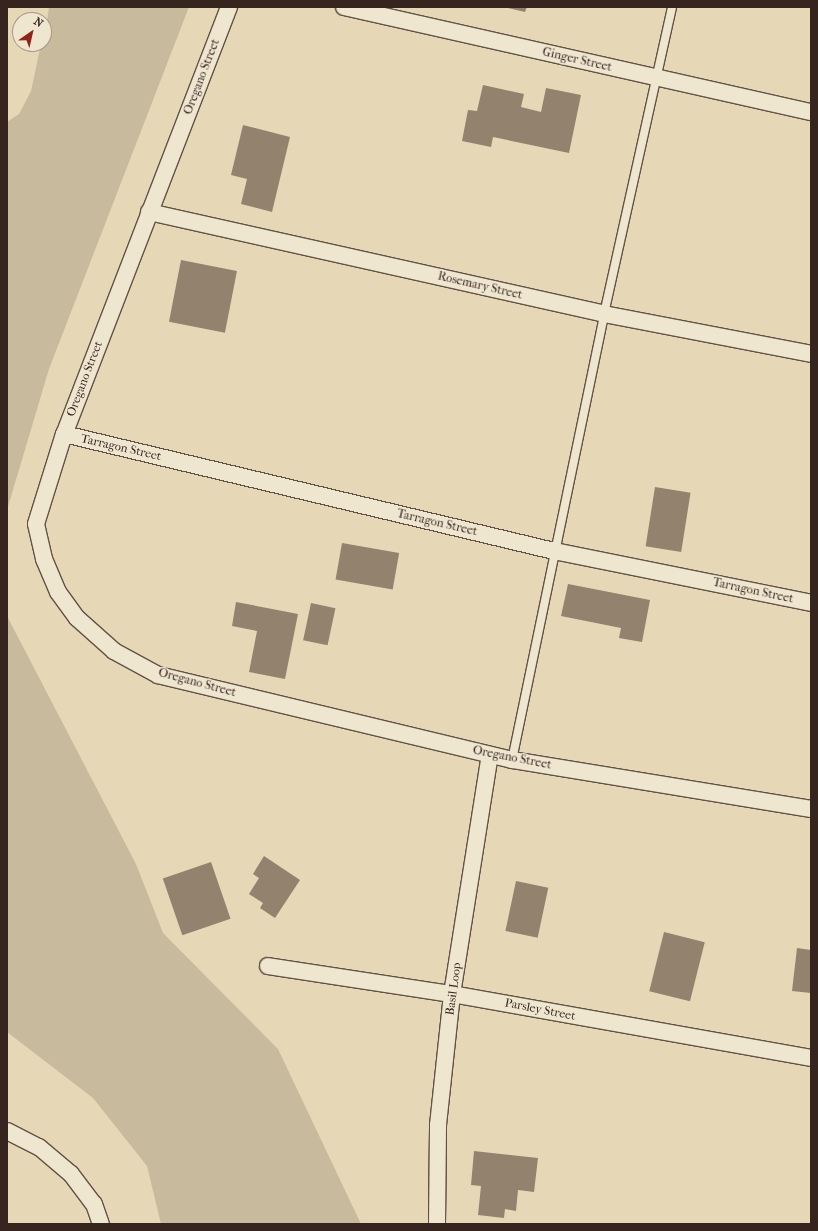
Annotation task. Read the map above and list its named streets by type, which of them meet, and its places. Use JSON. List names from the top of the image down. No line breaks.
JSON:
{"streets":{"street":["Ginger Street","Oregano Street","Rosemary Street","Tarragon Street","Basil Loop","Parsley Street"]},"crossings":[["Oregano Street","Rosemary Street"],["Oregano Street","Tarragon Street"],["Oregano Street","Basil Loop"],["Basil Loop","Parsley Street"]],"north":"top right"}
